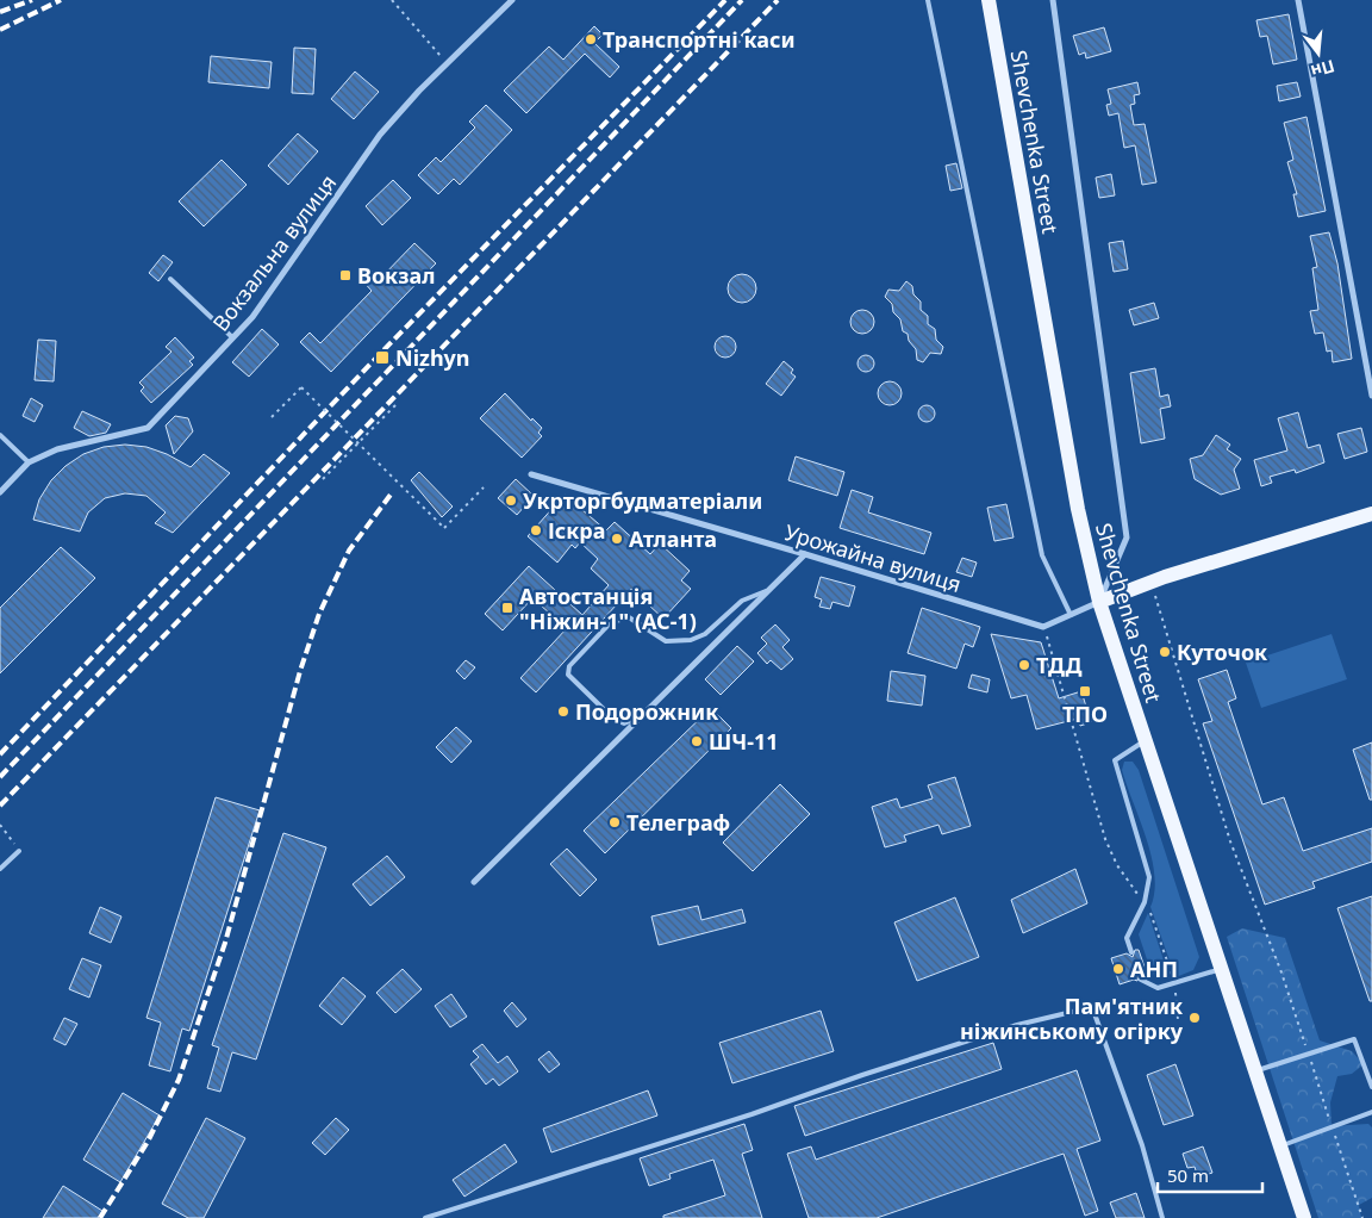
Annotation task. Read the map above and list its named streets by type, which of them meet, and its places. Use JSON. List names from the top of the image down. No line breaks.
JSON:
{"streets":{"main road":["Shevchenka Street"],"street":["Вокзальна вулиця","Урожайна вулиця"]},"places":{"other":["Транспортні каси","Укрторгбудматеріали","Іскра","Атланта","Куточок","ТДД","Подорожник","ШЧ-11","Телеграф","АНП","Пам'ятник ніжинському огірку"],"transit":["Вокзал","Nizhyn","Автостанція \"Ніжин-1\" (АС-1)","ТПО"]},"scale_bar":"50 m","north":"bottom"}
